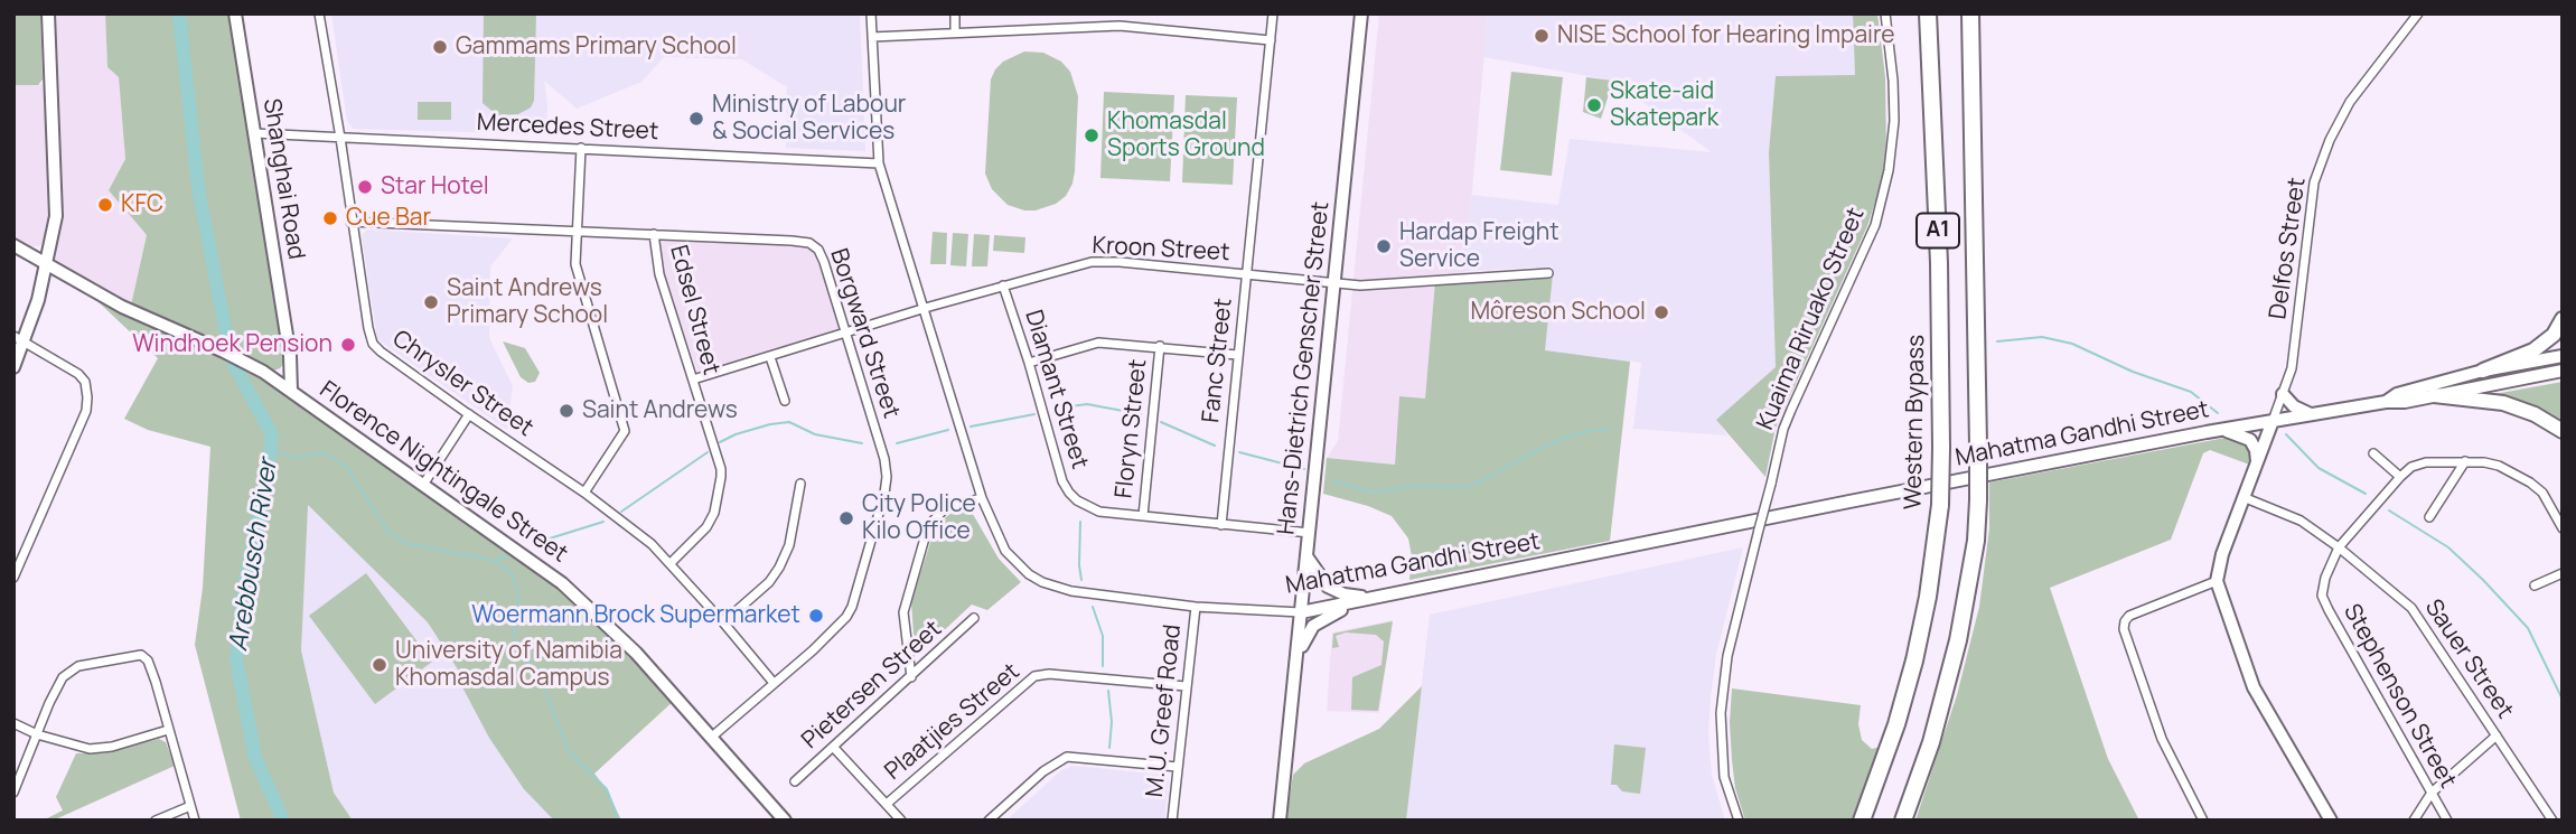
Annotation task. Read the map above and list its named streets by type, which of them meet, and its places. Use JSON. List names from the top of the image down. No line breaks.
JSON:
{"streets":{"highway":["A1","Western Bypass"],"street":["Mercedes Street","Shanghai Road","Delfos Street","Kroon Street","Edsel Street","Kuaima Riruako Street","Borgward Street","Fanc Street","Hans-Dietrich Genscher Street","Chrysler Street","Diamant Street","Floryn Street","Mahatma Gandhi Street","Florence Nightingale Street","Sauer Street","Pietersen Street","Stephenson Street","M.U. Greef Road","Plaatjies Street"]},"crossings":[["Mercedes Street","Shanghai Road"],["Mercedes Street","Chrysler Street"],["Mercedes Street","Mahatma Gandhi Street"],["Shanghai Road","Florence Nightingale Street"],["Delfos Street","Mahatma Gandhi Street"],["Kroon Street","Edsel Street"],["Kroon Street","Borgward Street"],["Kroon Street","Fanc Street"],["Kroon Street","Hans-Dietrich Genscher Street"],["Kroon Street","Diamant Street"],["Kroon Street","Mahatma Gandhi Street"],["Edsel Street","Borgward Street"],["Edsel Street","Chrysler Street"],["Borgward Street","Chrysler Street"],["Borgward Street","Florence Nightingale Street"],["Fanc Street","Diamant Street"],["Hans-Dietrich Genscher Street","Diamant Street"],["Hans-Dietrich Genscher Street","Mahatma Gandhi Street"],["Diamant Street","Floryn Street"],["Mahatma Gandhi Street","M.U. Greef Road"],["Sauer Street","Stephenson Street"],["M.U. Greef Road","Plaatjies Street"]],"water":["Arebbusch River"],"places":["NISE School for Hearing Impaire","Gammams Primary School","Skate-aid Skatepark","Ministry of Labour & Social Services","Khomasdal Sports Ground","Star Hotel","KFC","Cue Bar","Hardap Freight Service","Saint Andrews Primary School","Môreson School","Windhoek Pension","Saint Andrews","City Police Kilo Office","Woermann Brock Supermarket","University of Namibia Khomasdal Campus"]}
